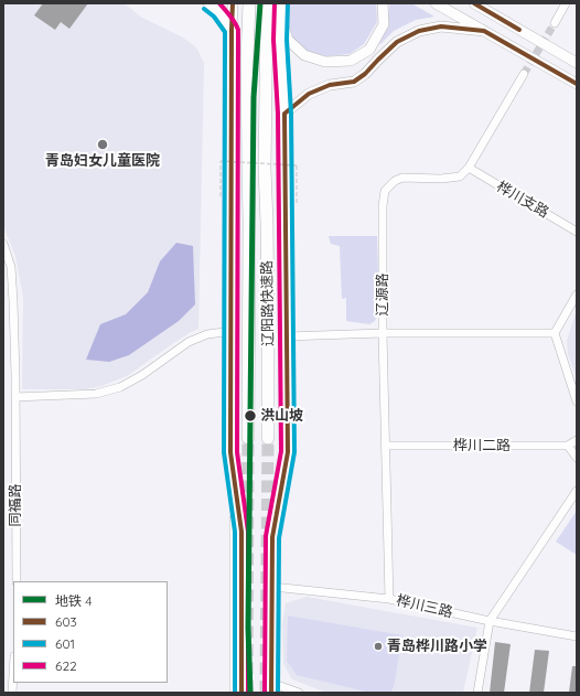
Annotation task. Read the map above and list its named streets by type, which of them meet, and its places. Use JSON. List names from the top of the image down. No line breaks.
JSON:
{"streets":{"highway":["辽阳路快速路"],"street":["桦川支路","辽源路","桦川二路","同福路","桦川三路"]},"crossings":[["桦川支路","辽源路"],["辽源路","桦川二路"],["辽源路","桦川三路"]],"places":["青岛妇女儿童医院","洪山坡","青岛桦川路小学"],"lines":["metro line 4","transit line 603","transit line 601","transit line 622"],"legend":["地铁 4","603","601","622"]}
